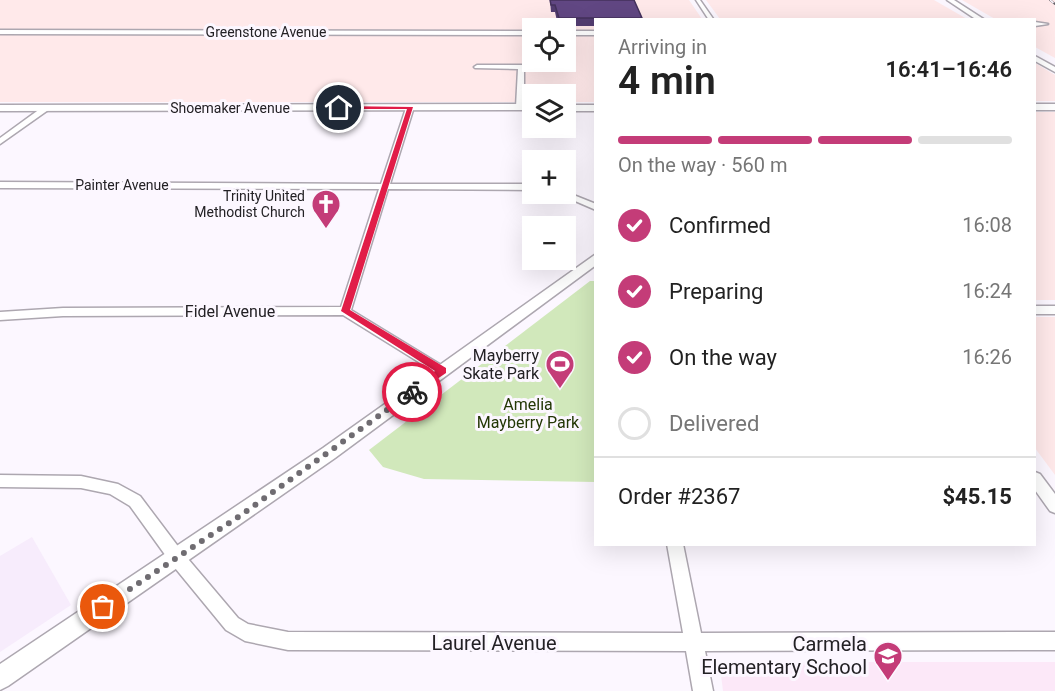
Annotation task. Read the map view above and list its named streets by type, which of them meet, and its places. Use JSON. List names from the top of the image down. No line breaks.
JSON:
{"streets":{"main road":["Shoemaker Avenue"],"street":["Greenstone Avenue","Painter Avenue","Fidel Avenue","Laurel Avenue"]},"parks":["Amelia Mayberry Park"],"places":{"church":["Trinity United Methodist Church"],"sports":["Mayberry Skate Park"],"school or university":["Carmela Elementary School"]},"page":{"map_buttons":["+","−"],"heading":["4 min","Arriving in","16:41–16:46"],"panel":["Order #2367","$45.15"],"bar":"On the way · 560 m","list":[["Confirmed","16:08"],["Preparing","16:24"],["On the way","16:26"],"Delivered"]}}
